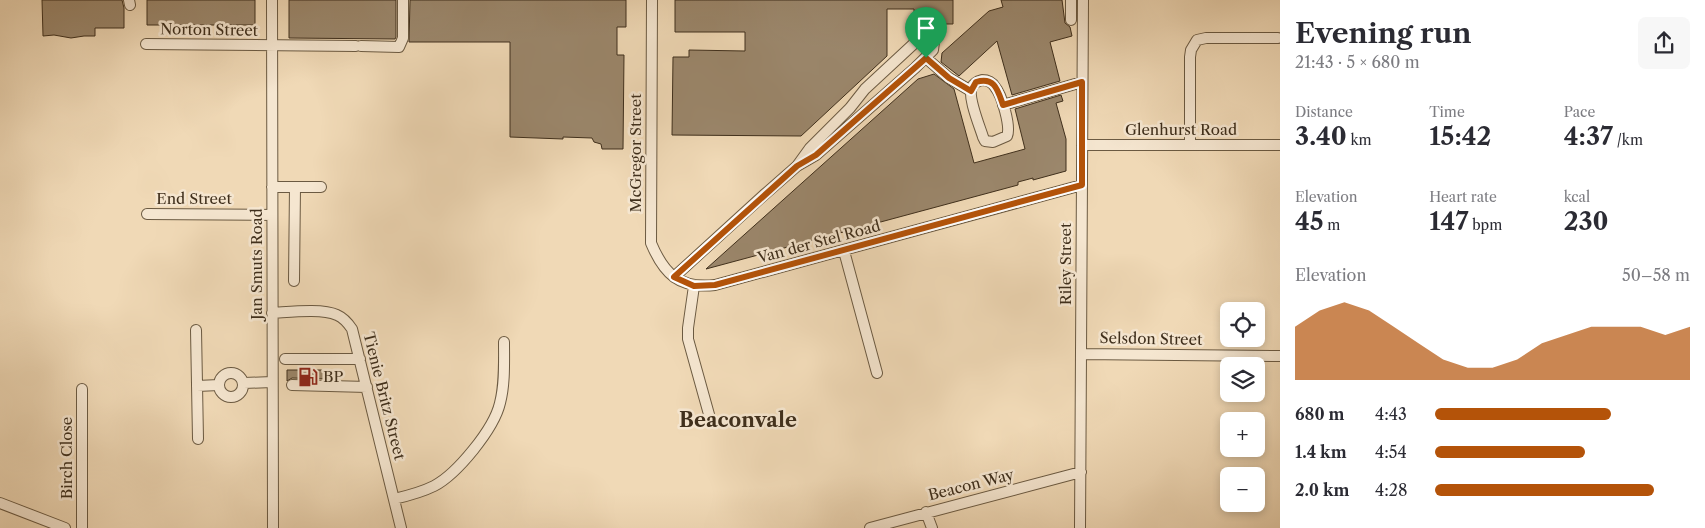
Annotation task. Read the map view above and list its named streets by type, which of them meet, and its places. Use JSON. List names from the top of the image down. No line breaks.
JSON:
{"streets":{"street":["Norton Street","Glenhurst Road","McGregor Street","End Street","Van der Stel Road","Jan Smuts Road","Riley Street","Selsdon Street","Tienie Britz Street","Birch Close","Beacon Way"]},"crossings":[["Norton Street","Jan Smuts Road"],["Glenhurst Road","Riley Street"],["McGregor Street","Van der Stel Road"],["End Street","Jan Smuts Road"],["Van der Stel Road","Riley Street"],["Jan Smuts Road","Tienie Britz Street"],["Riley Street","Selsdon Street"],["Riley Street","Beacon Way"]],"districts":["Beaconvale"],"places":{"fuel station":["BP"]},"page":{"heading":["Evening run","21:43 · 5 × 680 m"],"stats":[["Distance","3.40 km"],["Time","15:42"],["Pace","4:37 /km"],["Elevation","45 m"],["Heart rate","147 bpm"],["kcal","230"]],"chart":["Elevation","50–58 m"],"map_buttons":["+","−"],"list":[{"name":"680 m","note":"4:43"},{"name":"1.4 km","note":"4:54"},{"name":"2.0 km","note":"4:28"}]}}
